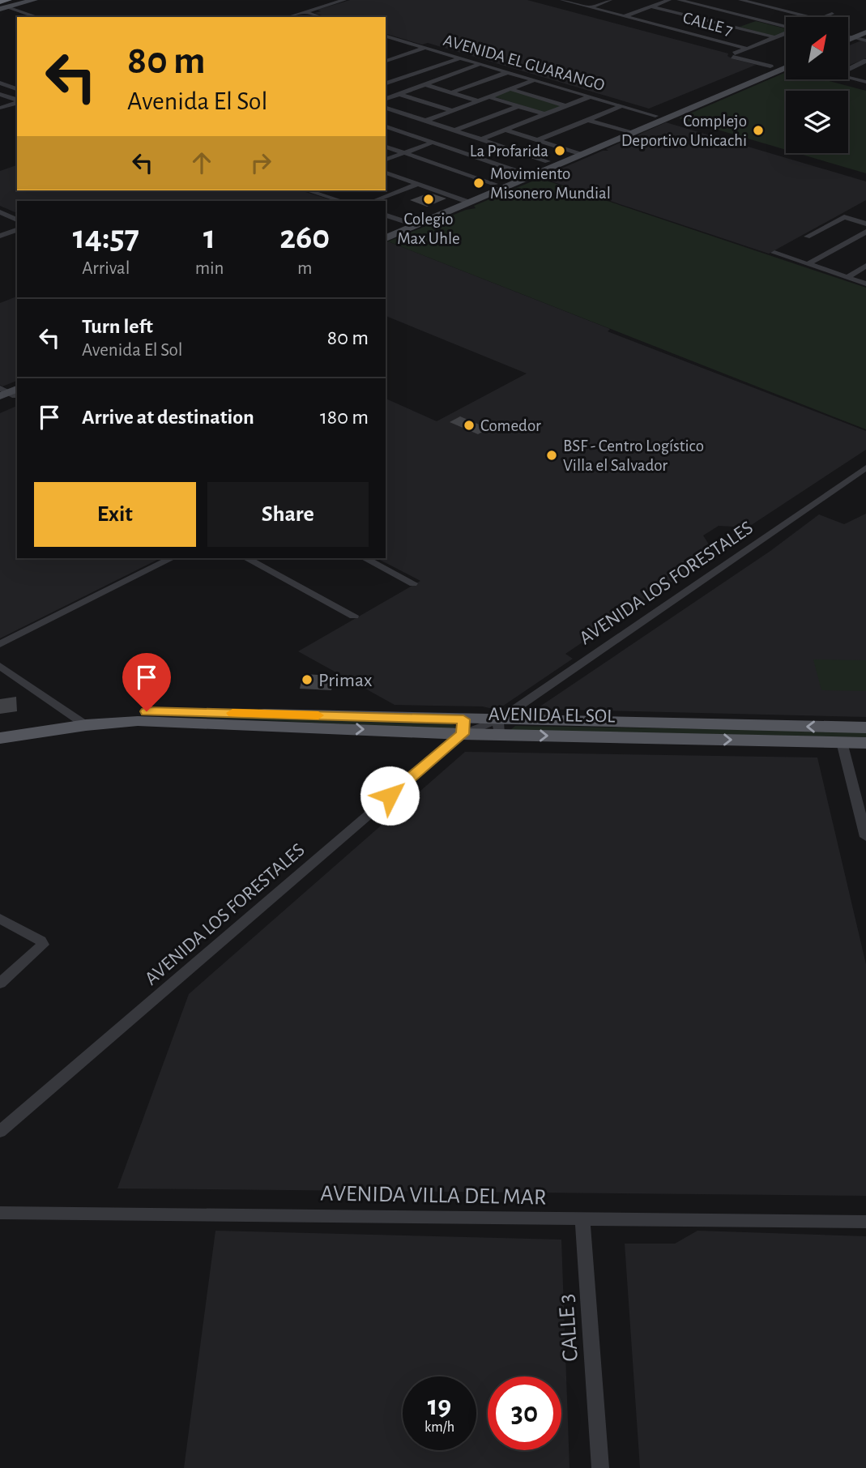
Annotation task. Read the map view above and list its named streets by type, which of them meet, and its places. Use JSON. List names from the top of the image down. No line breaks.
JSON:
{"streets":{"main road":["AVENIDA EL SOL"],"street":["CALLE 7","AVENIDA EL GUARANGO","AVENIDA LOS FORESTALES","AVENIDA VILLA DEL MAR","CALLE 3"]},"crossings":[["AVENIDA LOS FORESTALES","AVENIDA EL SOL"],["AVENIDA VILLA DEL MAR","CALLE 3"]],"places":["Complejo Deportivo Unicachi","La Profarida","Movimiento Misonero Mundial","Colegio Max Uhle","Comedor","BSF - Centro Logístico Villa el Salvador","Primax"],"north":"top right","page":{"turn":["80 m","Avenida El Sol"],"eta":["14:57","Arrival","1","min","260","m"],"list":[{"name":"Turn left","note":"Avenida El Sol","value":"80 m"},{"name":"Arrive at destination","value":"180 m"}],"buttons":["Exit","Share"],"speed":"19 km/h","limit":"30"}}
